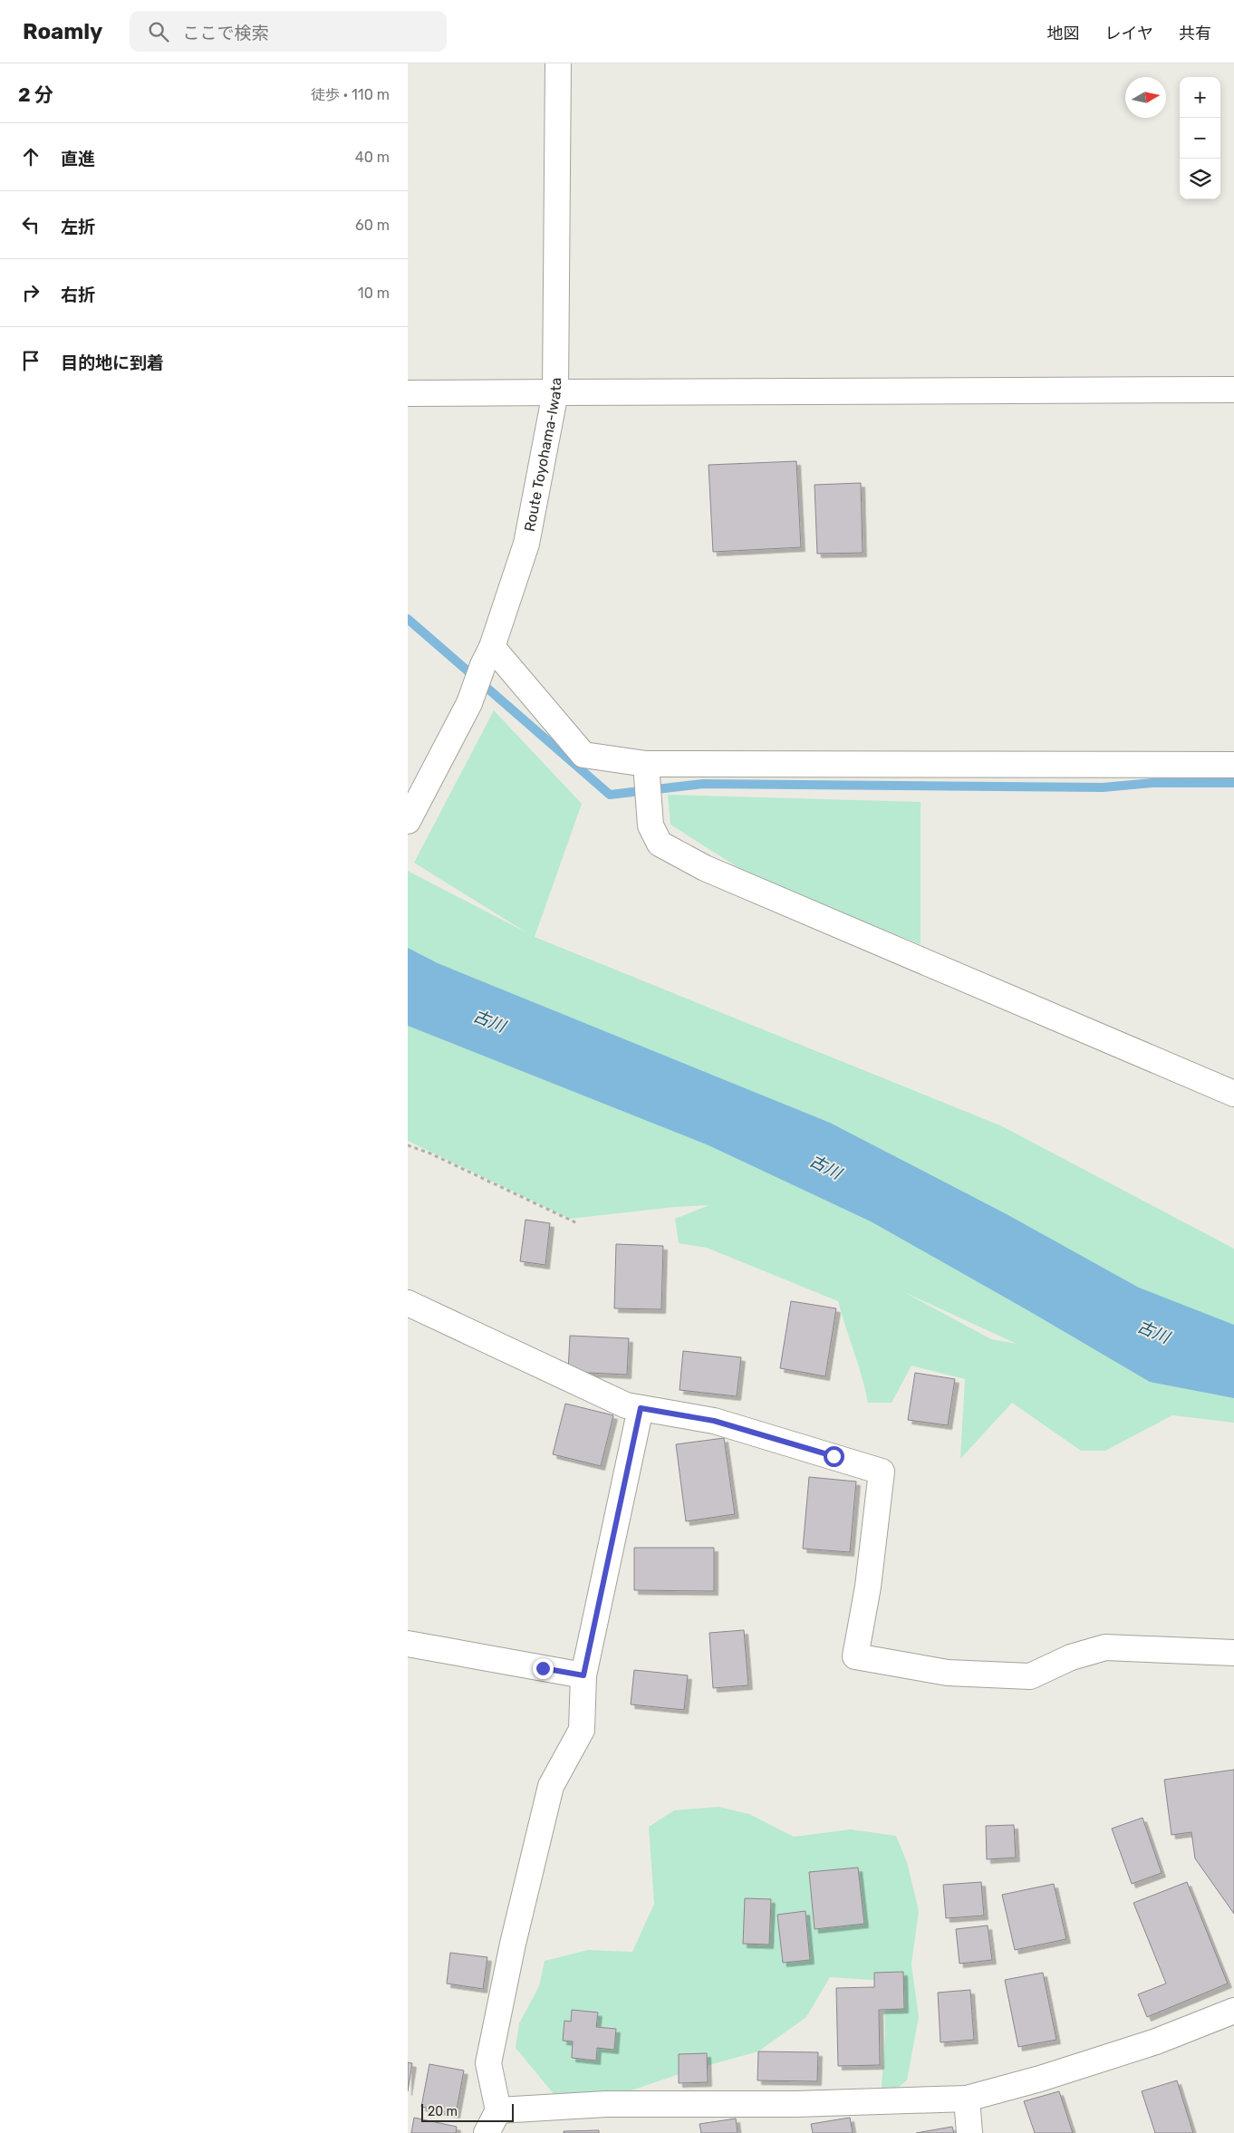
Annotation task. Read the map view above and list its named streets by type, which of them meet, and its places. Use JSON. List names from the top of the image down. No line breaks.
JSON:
{"streets":{"street":["Route Toyohama-Iwata"]},"water":["古川"],"scale_bar":"20 m","north":"right","page":{"header":"Roamly","search":"ここで検索","nav":["地図","レイヤ","共有"],"heading":["2 分","徒歩 · 110 m"],"map_buttons":["+","−"],"list":[["直進","40 m"],["左折","60 m"],["右折","10 m"],"目的地に到着"],"scale":"20 m"}}
